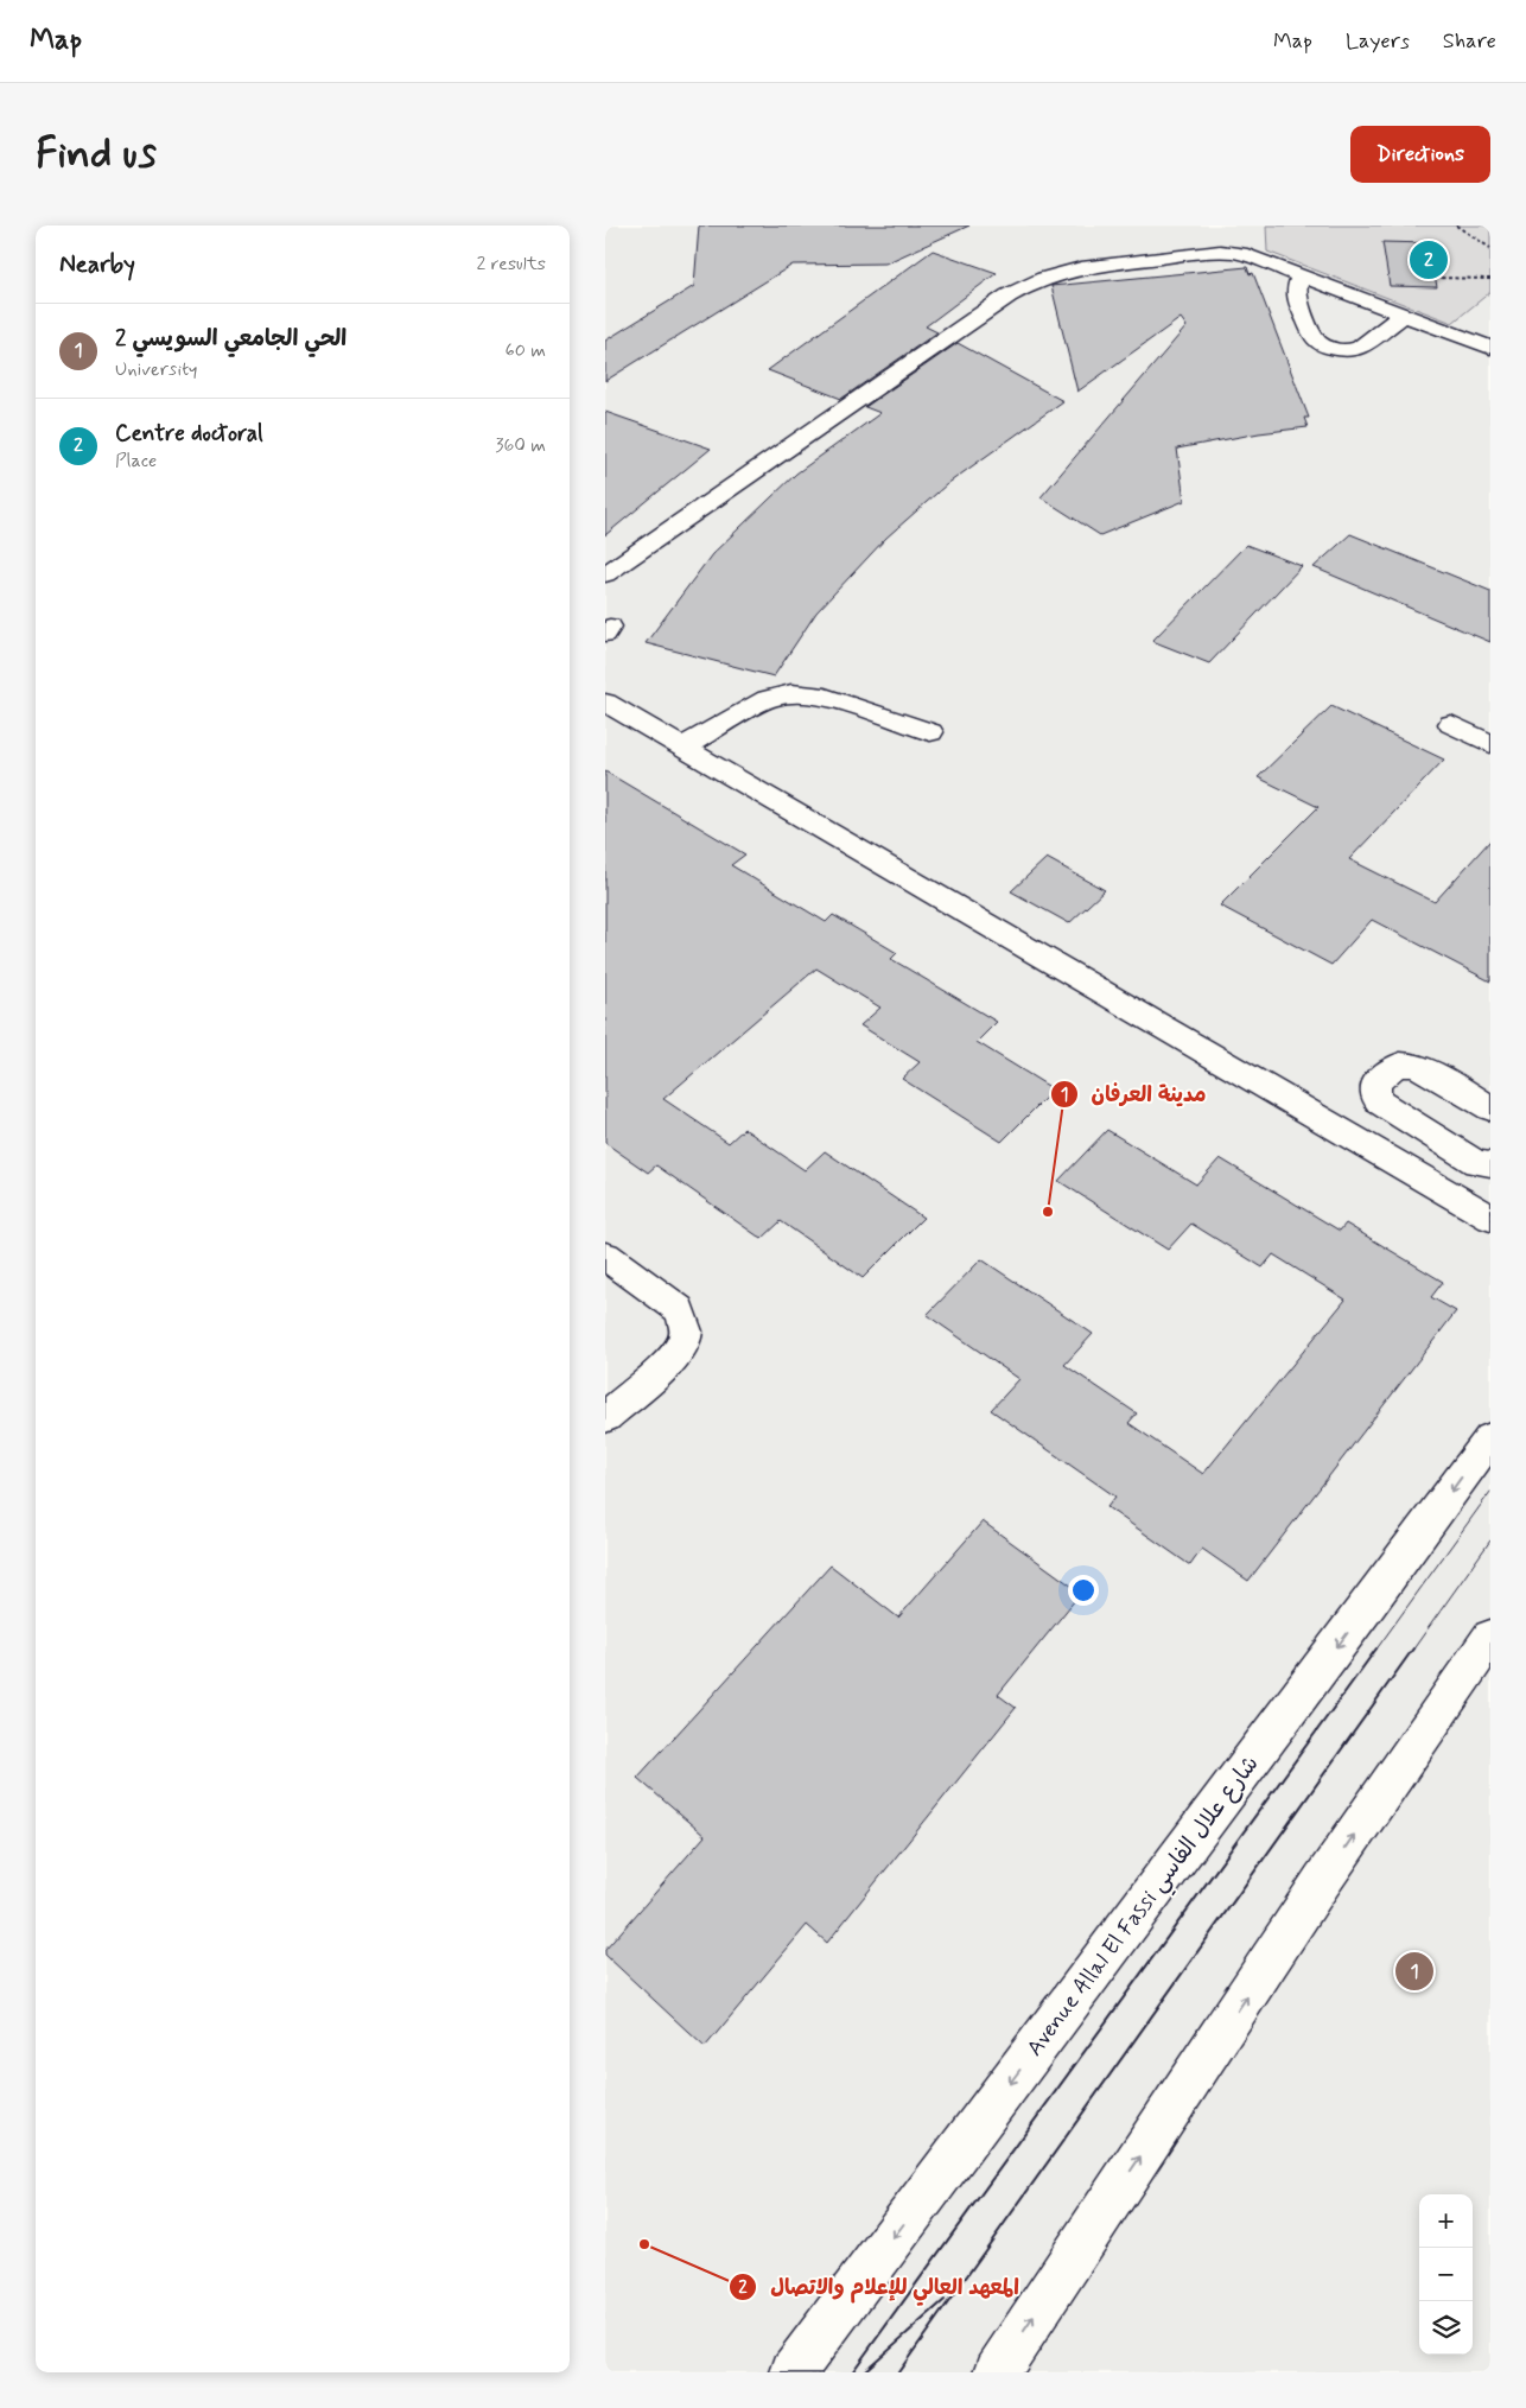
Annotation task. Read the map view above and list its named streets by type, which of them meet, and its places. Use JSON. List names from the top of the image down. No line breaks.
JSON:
{"streets":{"street":["Avenue Allal El Fassi شارع علال الفاسي"]},"places":["مدينة العرفان","المعهد العالي للإعلام والاتصال"],"page":{"header":"Map","nav":["Map","Layers","Share"],"buttons":"Directions","title":"Find us","heading":["Nearby","2 results"],"pins":["2","1"],"list":[{"mark":"1","name":"الحي الجامعي السويسي 2","note":"University","value":"60 m"},{"mark":"2","name":"Centre doctoral","note":"Place","value":"360 m"}],"map_buttons":["+","−"]}}
